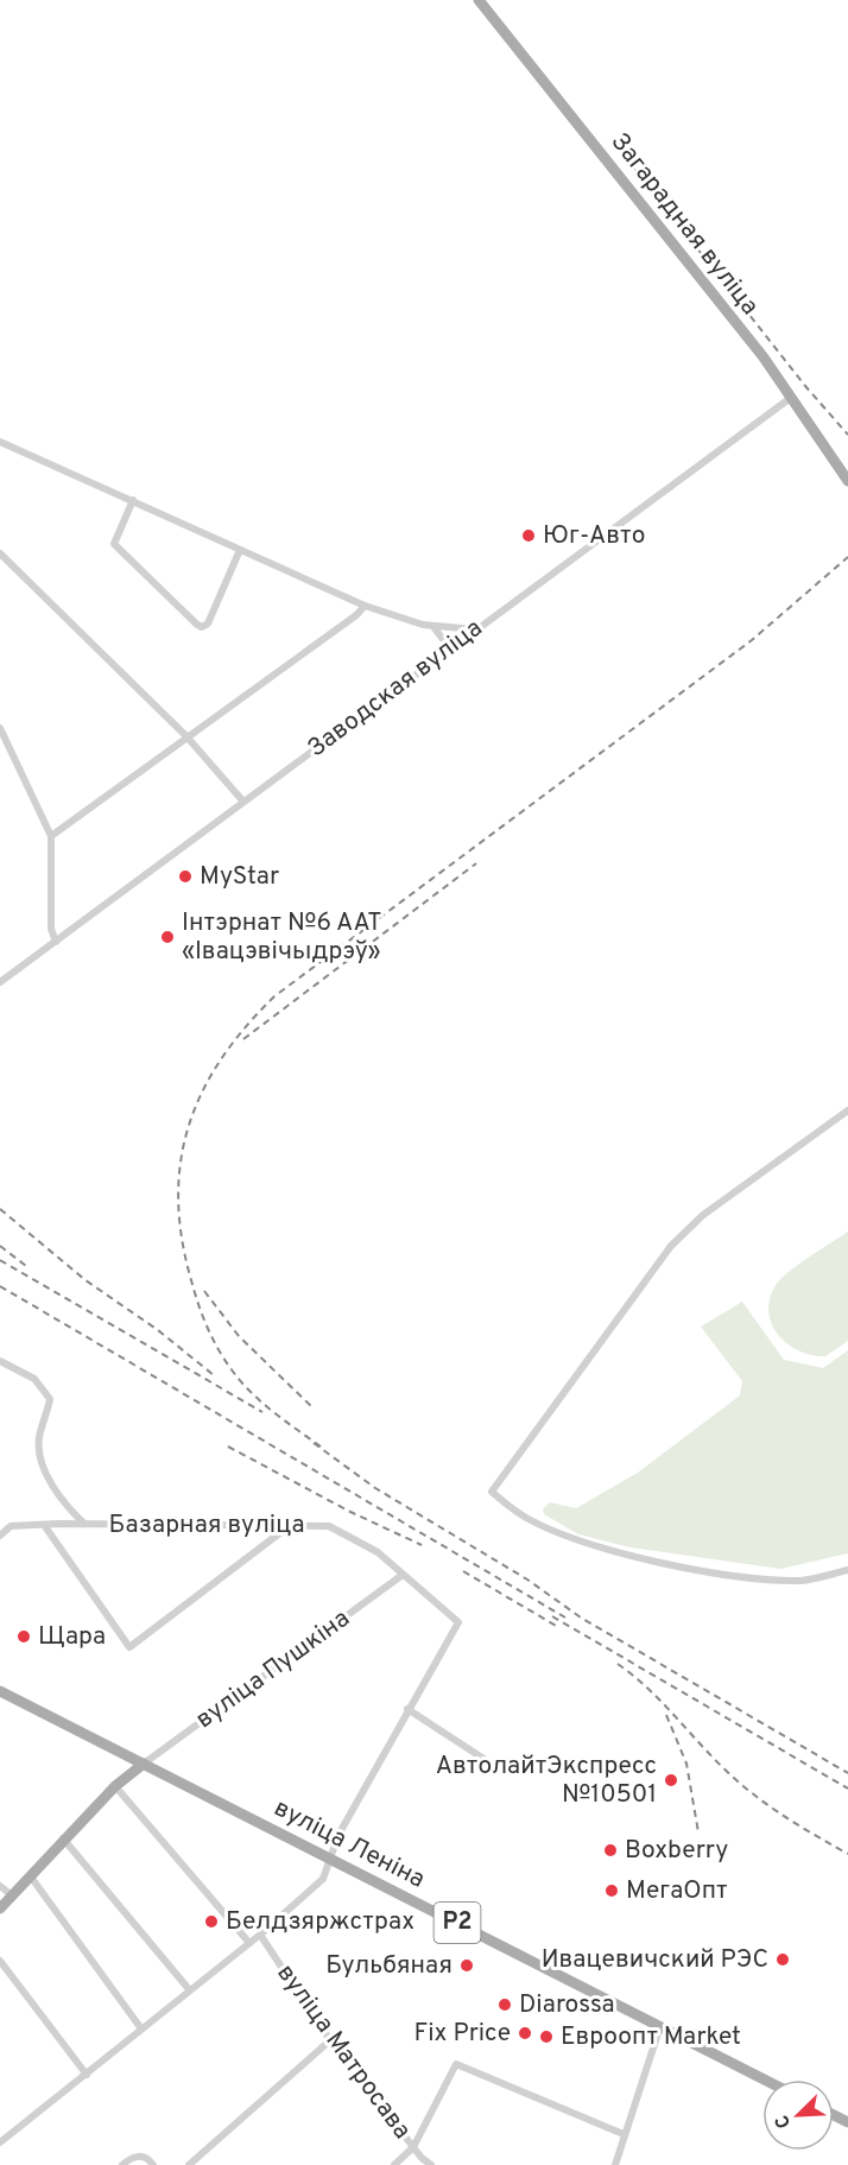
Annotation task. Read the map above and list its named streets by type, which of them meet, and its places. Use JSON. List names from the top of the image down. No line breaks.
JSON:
{"streets":{"main road":["Загарадная вуліца","вуліца Леніна","Р2"],"street":["Заводская вуліца","Базарная вуліца","вуліца Пушкіна","вуліца Матросава"]},"crossings":[["Загарадная вуліца","Заводская вуліца"],["Базарная вуліца","вуліца Пушкіна"],["вуліца Пушкіна","вуліца Леніна"]],"places":["Юг-Авто","MyStar","Інтэрнат №6 ААТ «Івацэвічыдрэў»","Щара","АвтолайтЭкспресс №10501","Boxberry","МегаОпт","Белдзяржстрах","Ивацевичский РЭС","Бульбяная","Diarossa","Fix Price","Евроопт Market"],"north":"bottom left"}
